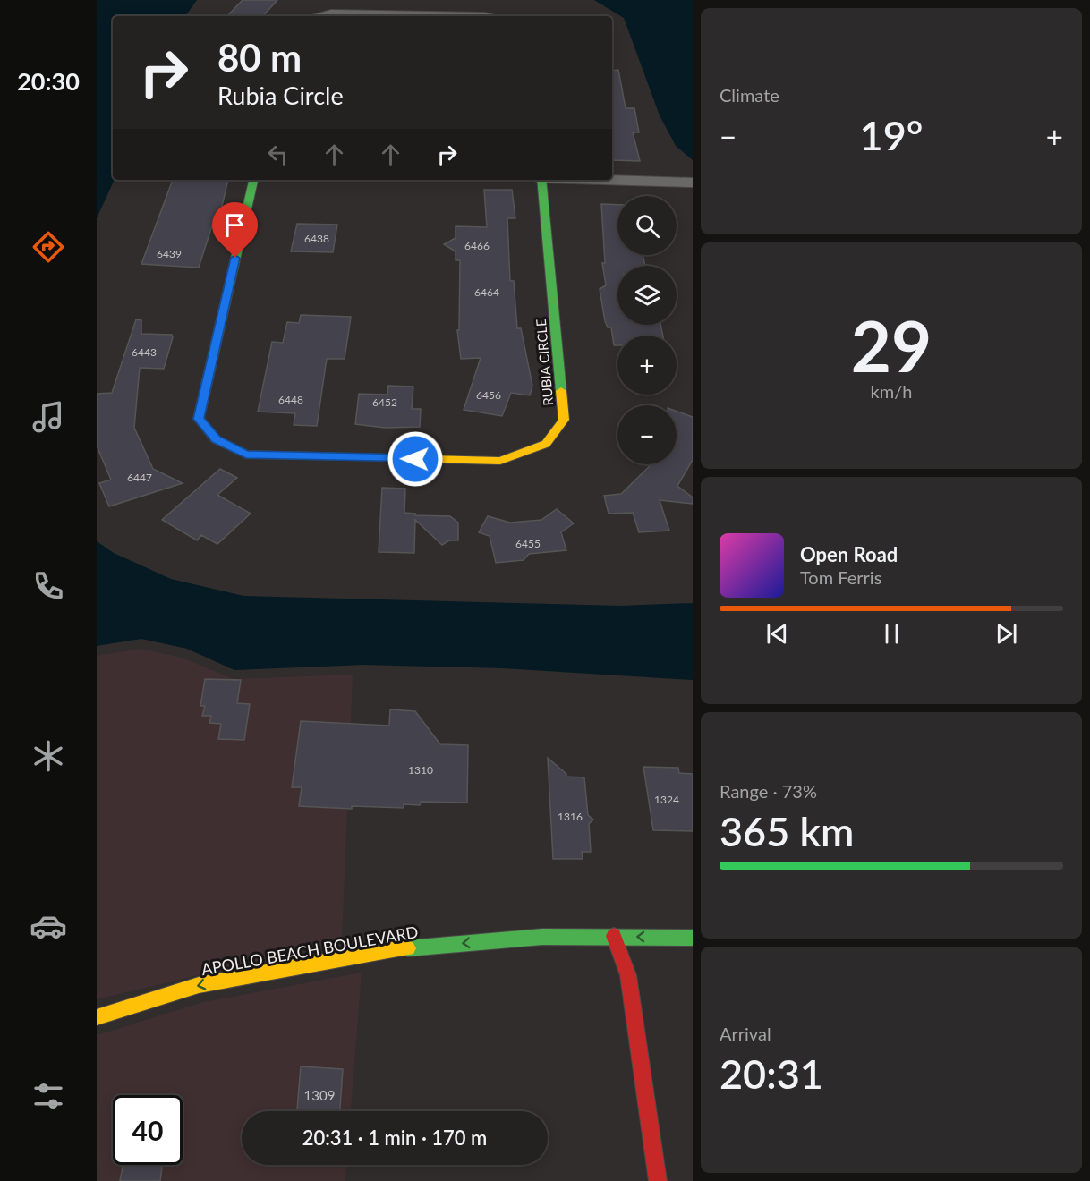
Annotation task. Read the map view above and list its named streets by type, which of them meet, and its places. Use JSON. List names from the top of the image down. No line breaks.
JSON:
{"streets":{"street":["RUBIA CIRCLE","APOLLO BEACH BOULEVARD"]},"one_way":["APOLLO BEACH BOULEVARD"],"house_numbers":["6438","6466","6439","6464","6443","6456","6448","6452","6447","6455","1310","1324","1316","1309"],"page":{"tabs":"20:30","tile":["Climate",["29","km/h"],["Range · 73%","365 km"],["Arrival","20:31"]],"turn":["80 m","Rubia Circle"],"heat":["−","19°","+"],"map_buttons":["+","−"],"song":["Open Road","Tom Ferris"],"limit":"40","trip":"20:31 · 1 min · 170 m"}}
